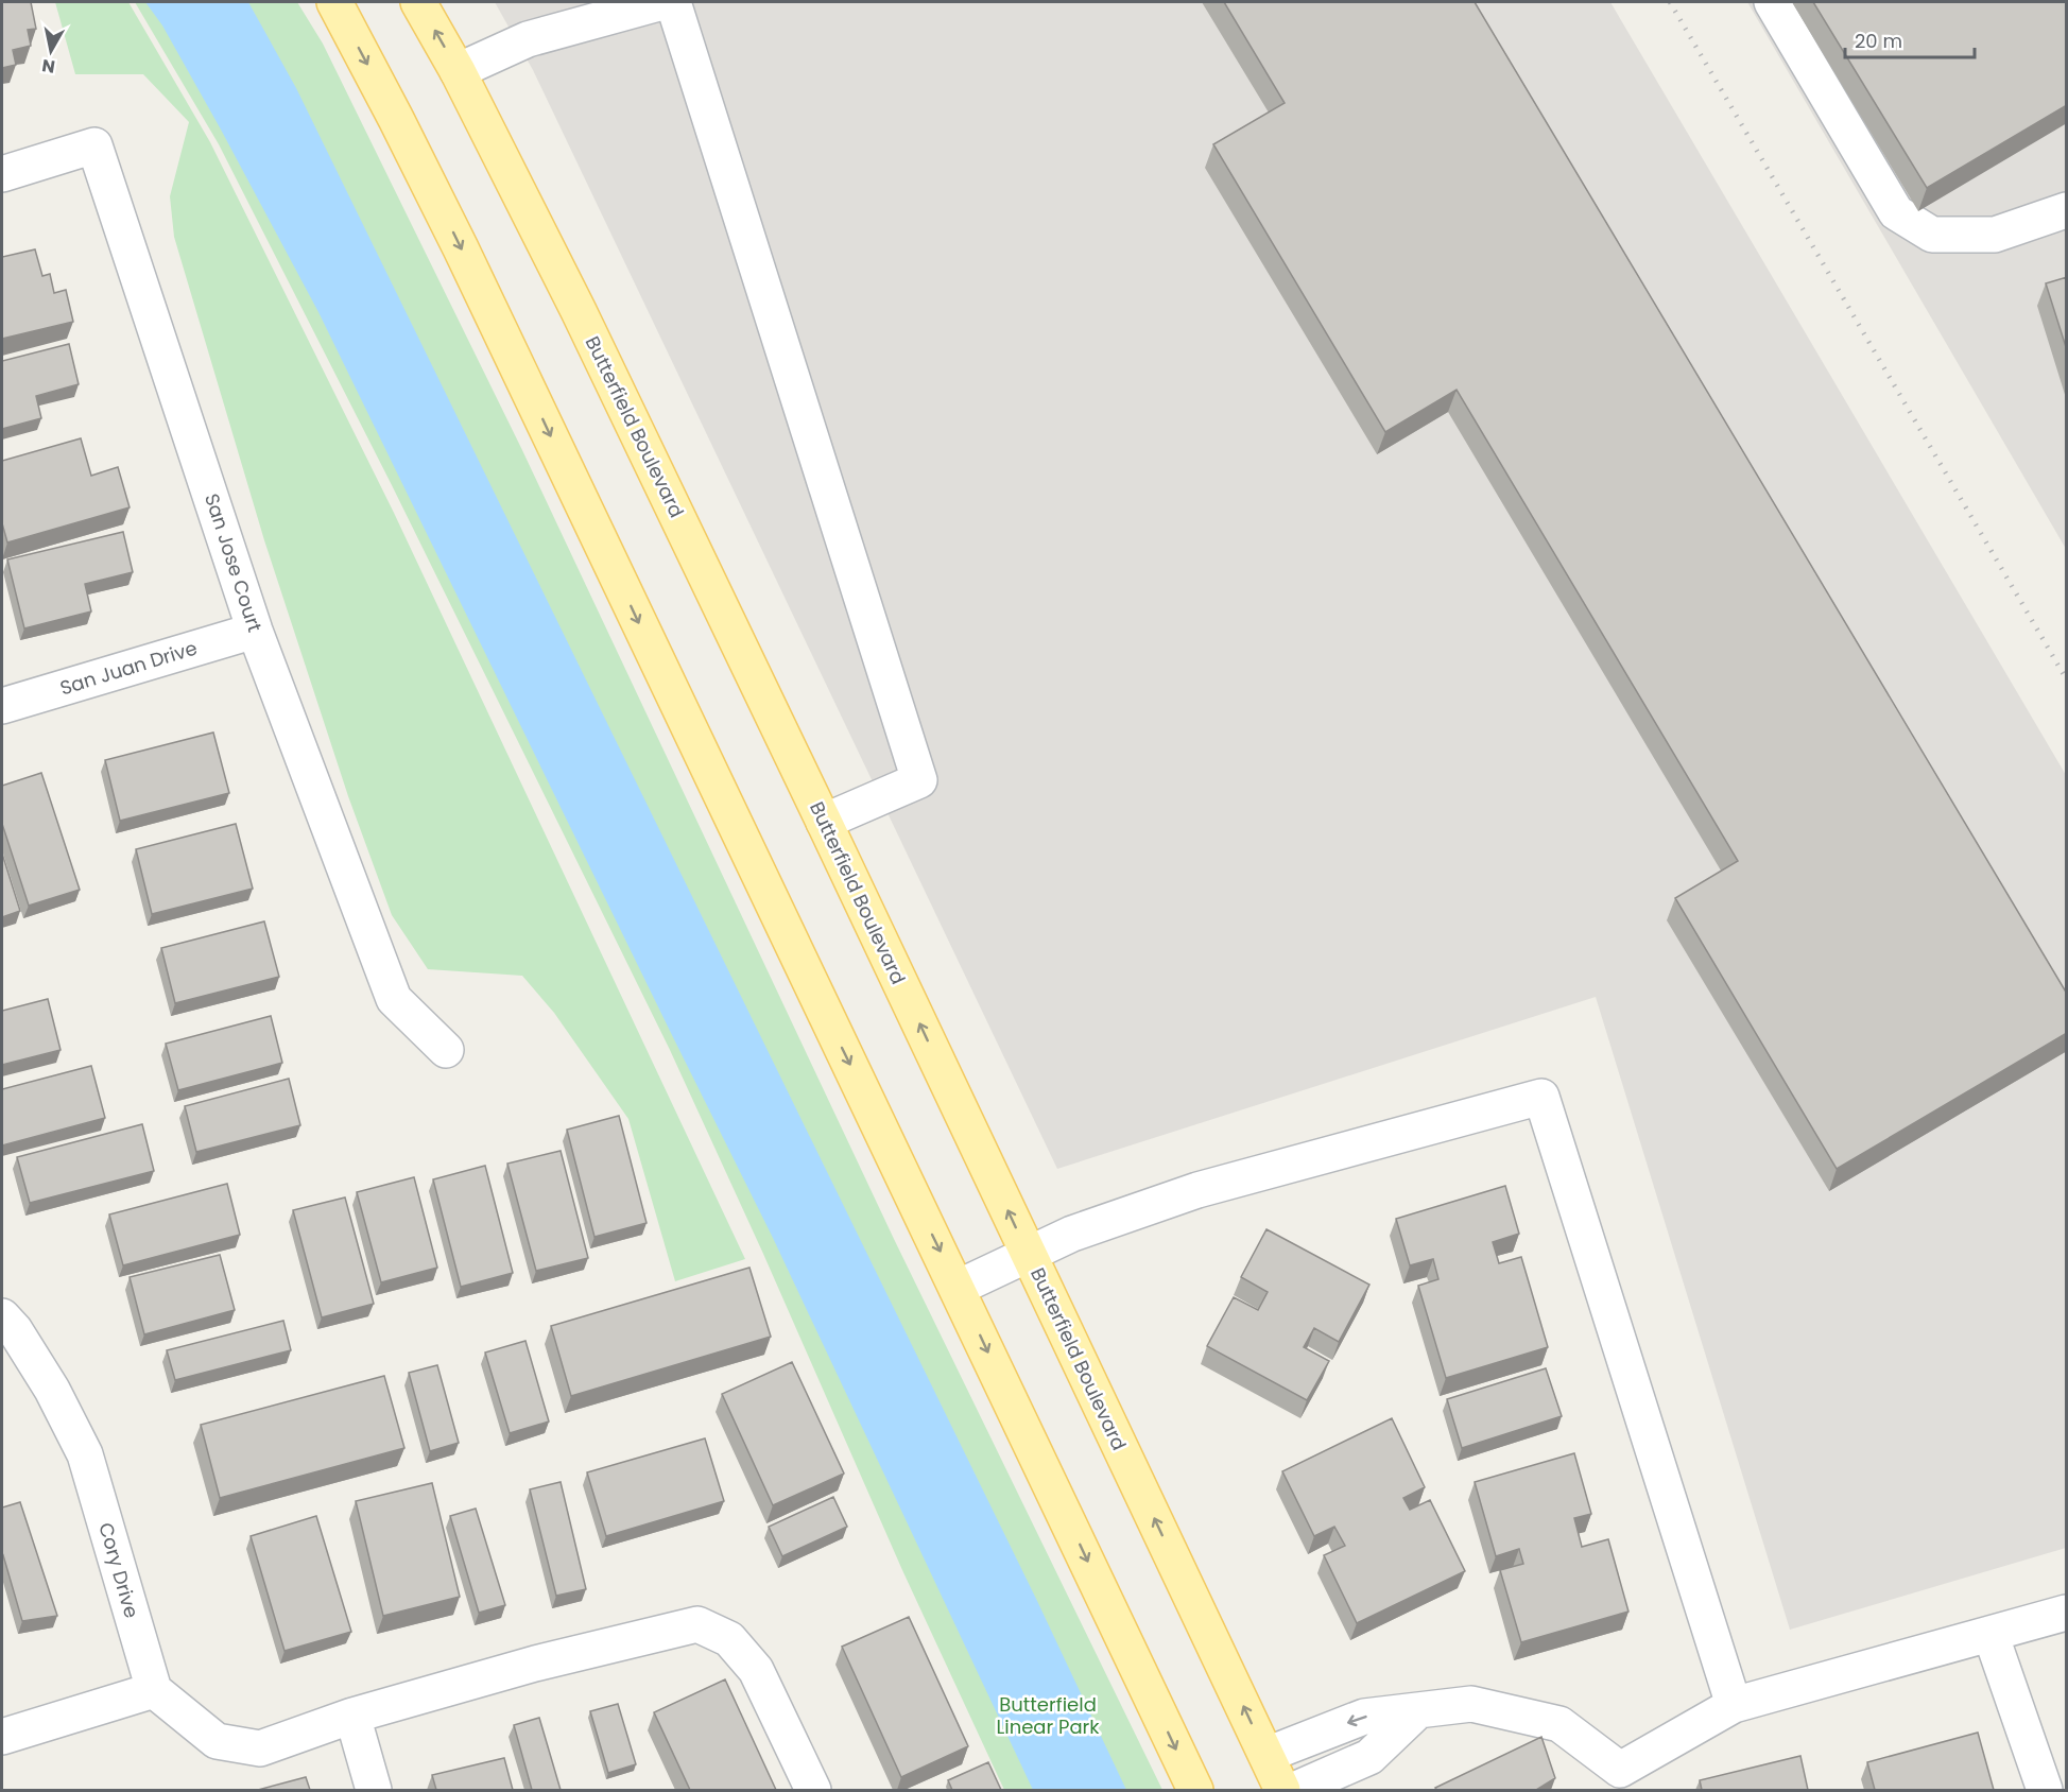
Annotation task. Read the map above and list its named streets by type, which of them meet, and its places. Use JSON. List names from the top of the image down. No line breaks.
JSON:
{"streets":{"main road":["Butterfield Boulevard"],"street":["San Jose Court","San Juan Drive","Cory Drive"]},"crossings":[["San Jose Court","San Juan Drive"]],"parks":["Butterfield Linear Park"],"scale_bar":"20 m","north":"bottom"}
